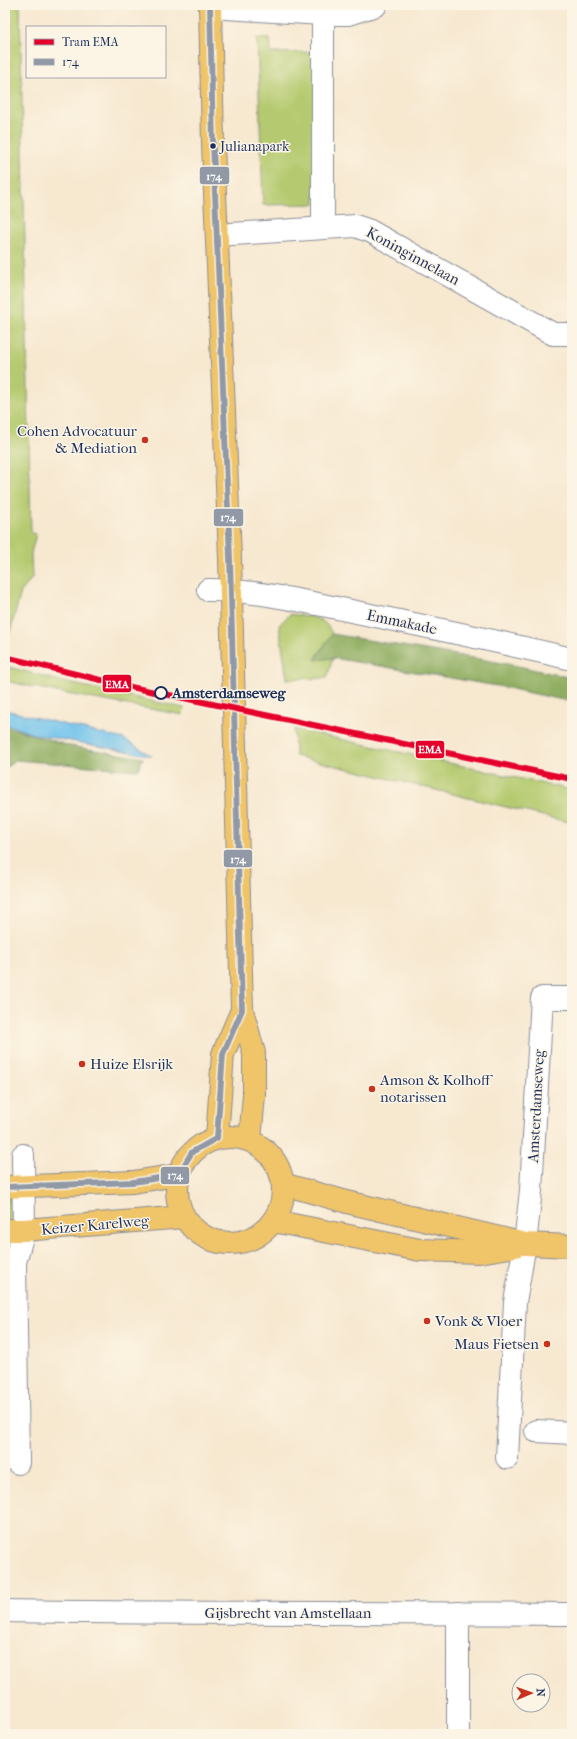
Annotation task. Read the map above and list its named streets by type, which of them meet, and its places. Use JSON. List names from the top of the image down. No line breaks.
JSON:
{"streets":{"main road":["Keizer Karelweg"],"street":["Koninginnelaan","Emmakade","Amsterdamseweg","Gijsbrecht van Amstellaan"]},"places":["Julianapark","Cohen Advocatuur & Mediation","Amsterdamseweg","Huize Elsrijk","Amson & Kolhoff notarissen","Vonk & Vloer","Maus Fietsen"],"lines":["transit line 174","tram line EMA"],"legend":["Tram EMA","174"],"north":"right"}
